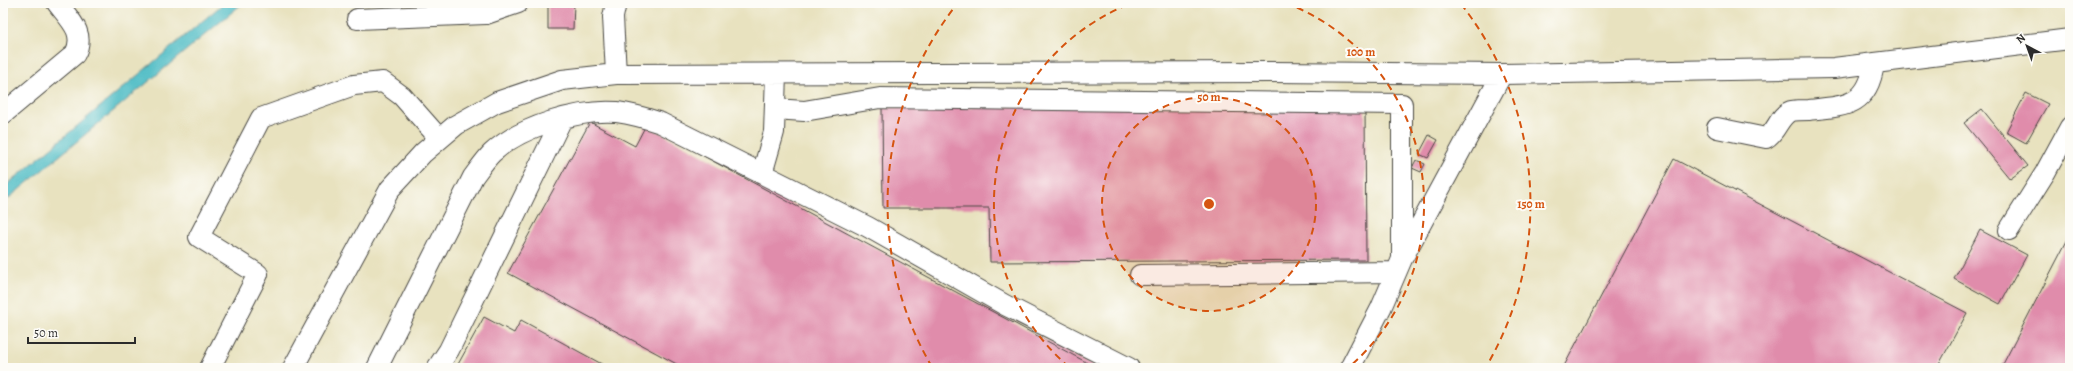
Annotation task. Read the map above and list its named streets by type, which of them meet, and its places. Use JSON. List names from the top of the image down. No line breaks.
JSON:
{"scale_bar":"50 m","north":"top left","rings":["100 m","50 m","150 m"]}
